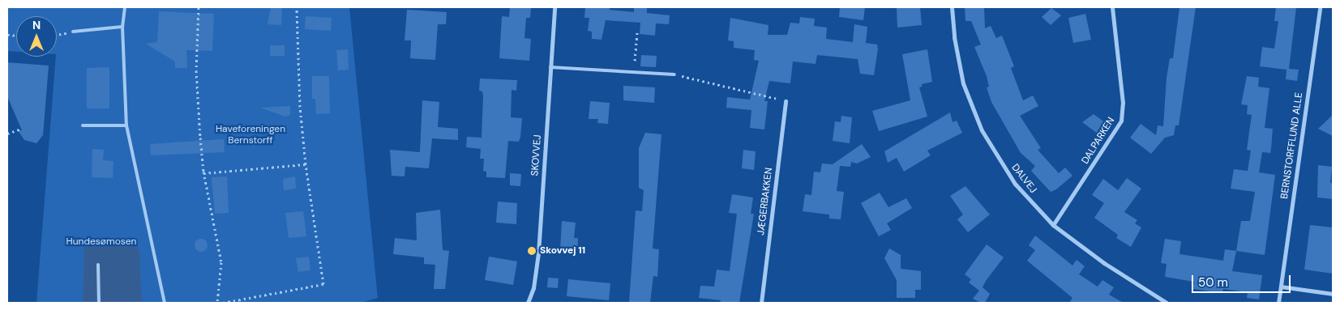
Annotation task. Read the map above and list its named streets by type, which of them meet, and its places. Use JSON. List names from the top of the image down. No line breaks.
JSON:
{"streets":{"street":["DALPARKEN","BERNSTORFFLUND ALLE","SKOVVEJ","DALVEJ","JÆGERBAKKEN"]},"crossings":[["DALPARKEN","DALVEJ"]],"parks":["Haveforeningen Bernstorff","Hundesømosen"],"places":["Skovvej 11"],"scale_bar":"50 m","north":"top"}
